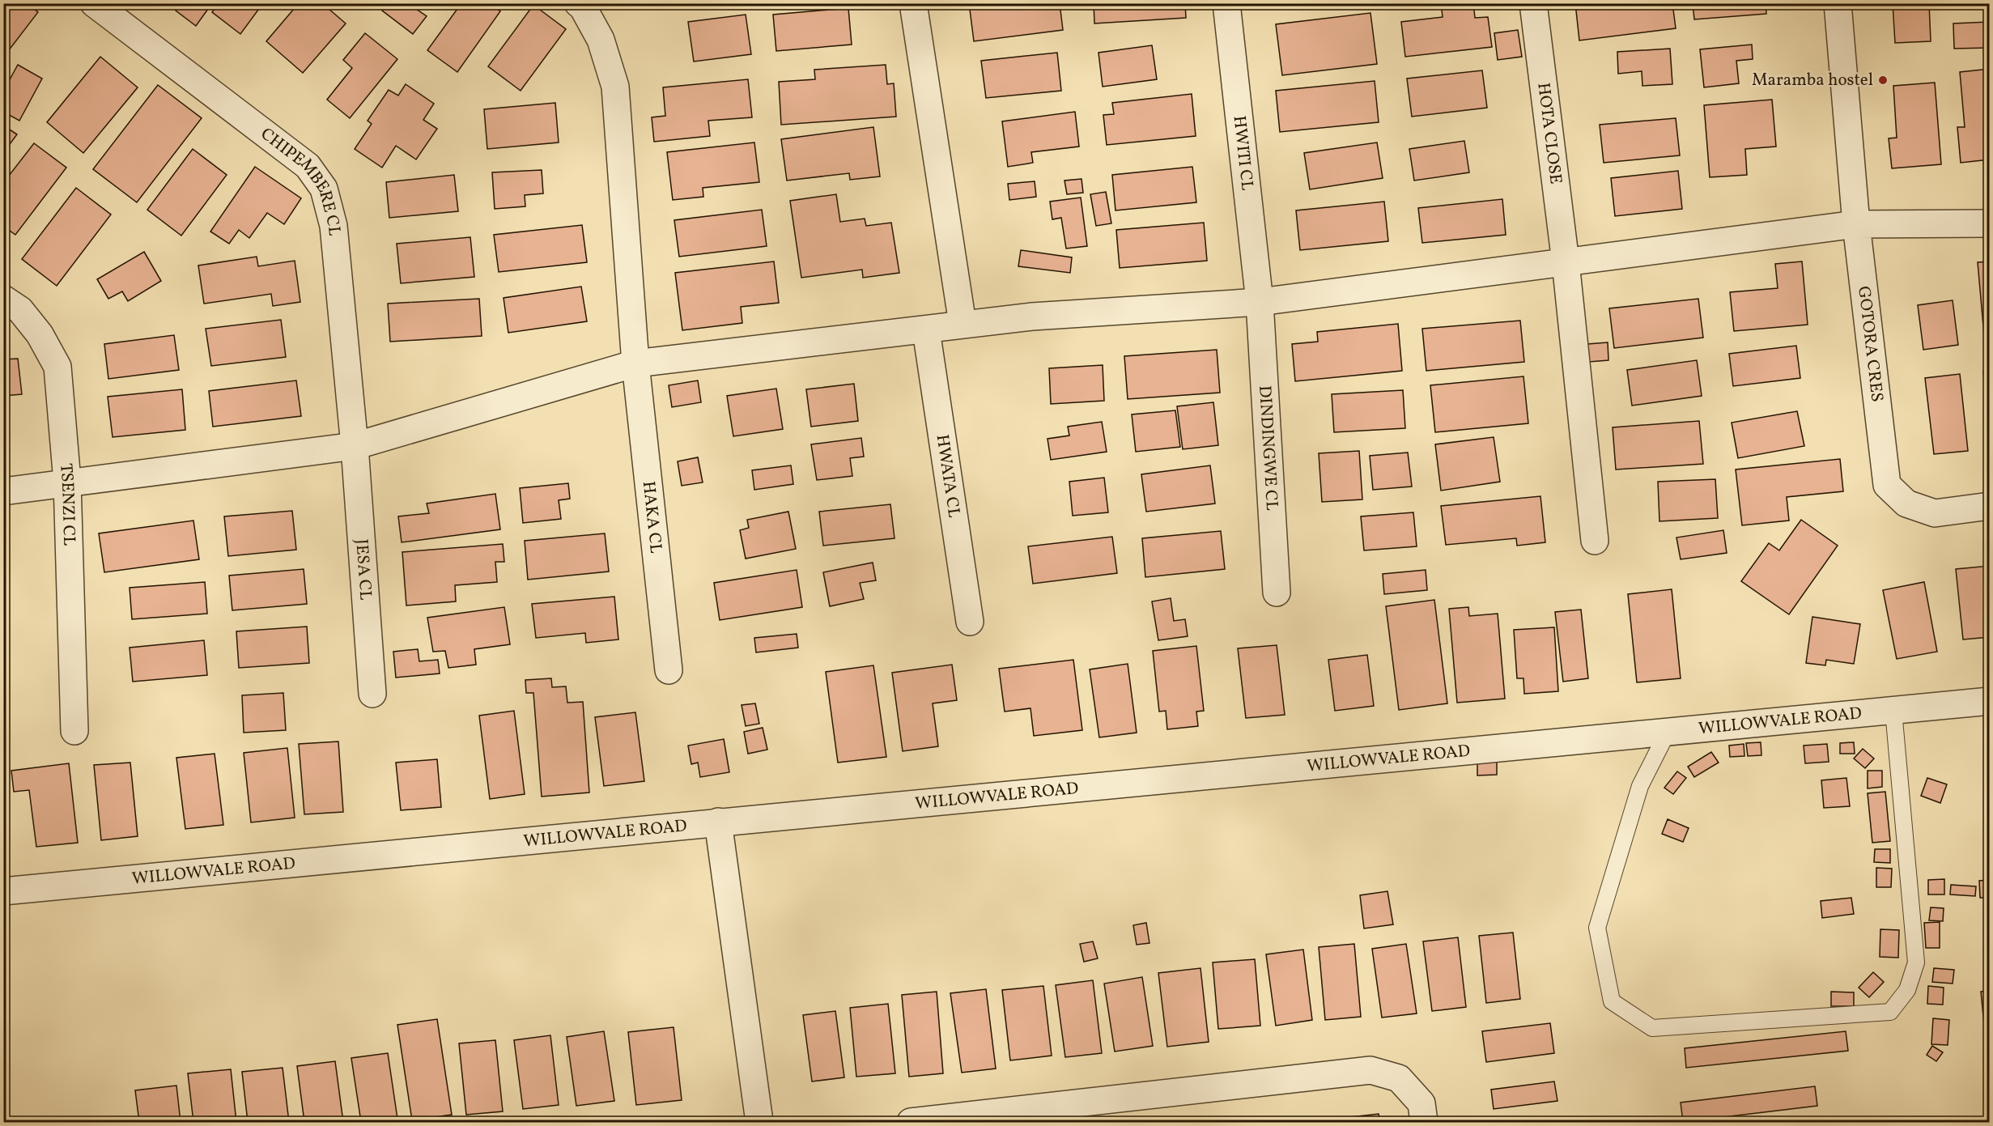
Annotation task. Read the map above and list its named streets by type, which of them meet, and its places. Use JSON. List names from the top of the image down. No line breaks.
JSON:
{"streets":{"street":["HOTA CLOSE","HWITI CL","CHIPEMBERE CL","GOTORA CRES","DINDINGWE CL","HWATA CL","TSENZI CL","HAKA CL","JESA CL","WILLOWVALE ROAD"]},"crossings":[["HWITI CL","DINDINGWE CL"],["CHIPEMBERE CL","JESA CL"]],"places":["Maramba hostel"]}
